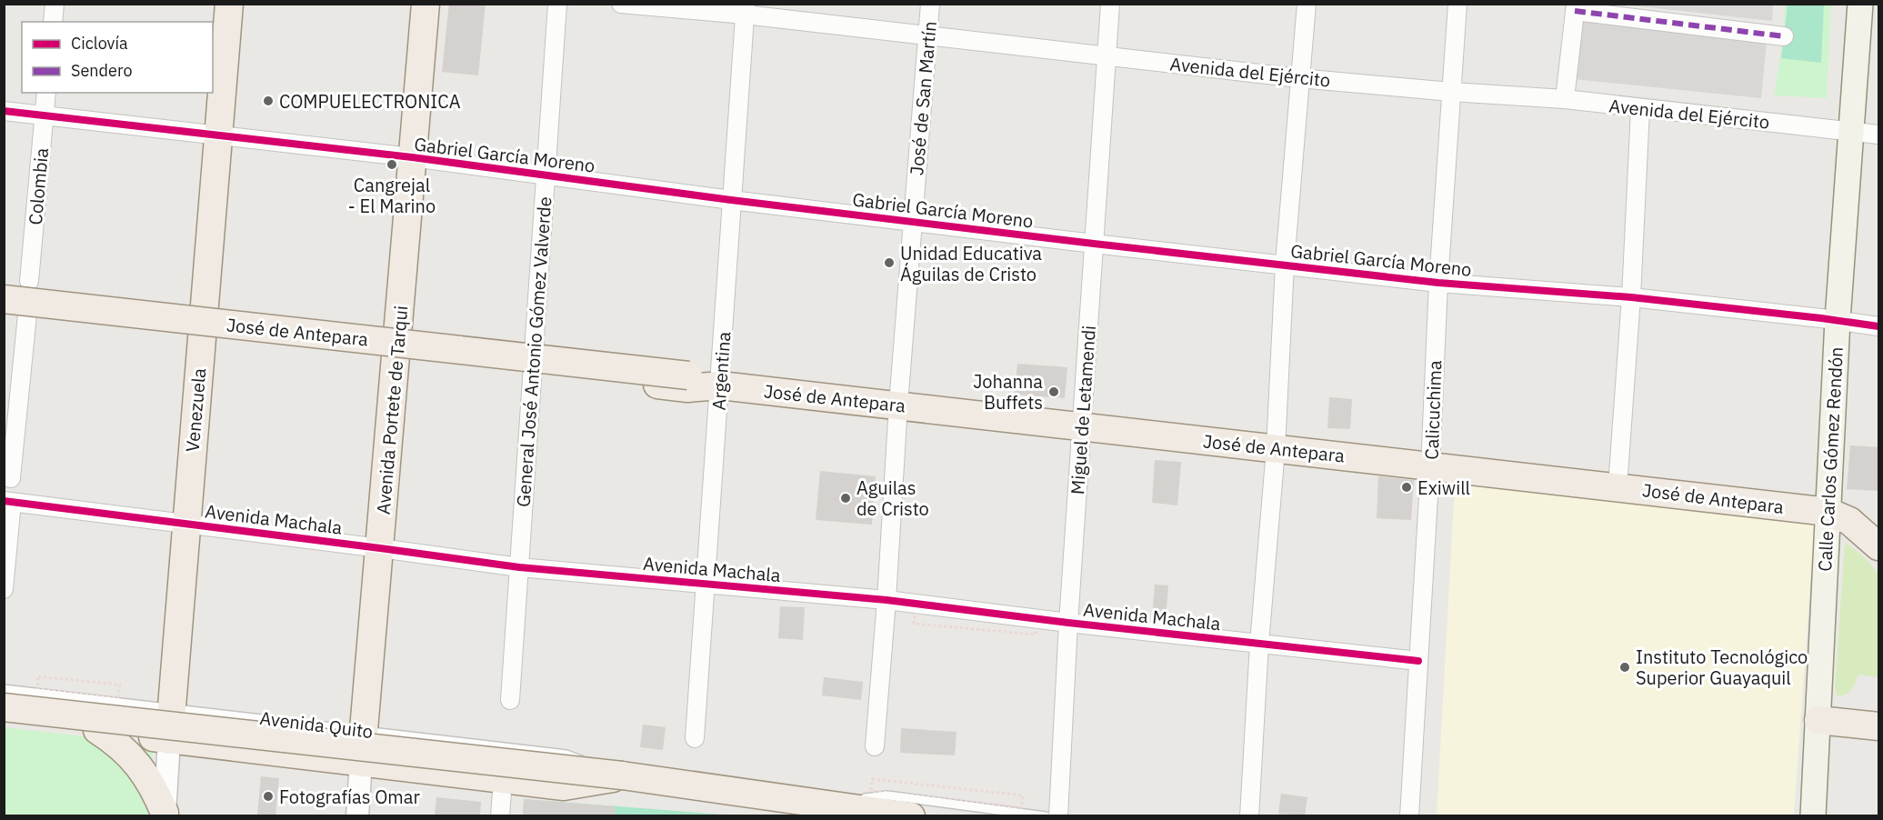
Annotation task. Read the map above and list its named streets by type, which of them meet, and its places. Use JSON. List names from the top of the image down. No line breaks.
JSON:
{"streets":{"main road":["José de Antepara","Venezuela","Avenida Portete de Tarqui","Calle Carlos Gómez Rendón","Avenida Quito"],"street":["Avenida del Ejército","José de San Martín","Gabriel García Moreno","Colombia","General José Antonio Gómez Valverde","Argentina","Miguel de Letamendi","Calicuchima","Avenida Machala"]},"crossings":[["Avenida del Ejército","José de San Martín"],["Avenida del Ejército","Argentina"],["Avenida del Ejército","Miguel de Letamendi"],["Avenida del Ejército","Calicuchima"],["Avenida del Ejército","Calle Carlos Gómez Rendón"],["José de San Martín","Gabriel García Moreno"],["José de San Martín","José de Antepara"],["José de San Martín","Avenida Machala"],["Gabriel García Moreno","Colombia"],["Gabriel García Moreno","General José Antonio Gómez Valverde"],["Gabriel García Moreno","Argentina"],["Gabriel García Moreno","Venezuela"],["Gabriel García Moreno","Avenida Portete de Tarqui"],["Gabriel García Moreno","Miguel de Letamendi"],["Gabriel García Moreno","Calicuchima"],["Gabriel García Moreno","Calle Carlos Gómez Rendón"],["José de Antepara","General José Antonio Gómez Valverde"],["José de Antepara","Argentina"],["José de Antepara","Venezuela"],["José de Antepara","Avenida Portete de Tarqui"],["José de Antepara","Miguel de Letamendi"],["José de Antepara","Calicuchima"],["José de Antepara","Calle Carlos Gómez Rendón"],["General José Antonio Gómez Valverde","Avenida Machala"],["Argentina","Avenida Machala"],["Venezuela","Avenida Machala"],["Venezuela","Avenida Quito"],["Avenida Portete de Tarqui","Avenida Machala"],["Avenida Portete de Tarqui","Avenida Quito"],["Miguel de Letamendi","Avenida Machala"],["Calicuchima","Avenida Machala"]],"places":["COMPUELECTRONICA","Cangrejal - El Marino","Unidad Educativa Águilas de Cristo","Johanna Buffets","Exiwill","Aguilas de Cristo","Instituto Tecnológico Superior Guayaquil","Fotografías Omar"],"legend":["Ciclovía","Sendero"]}
